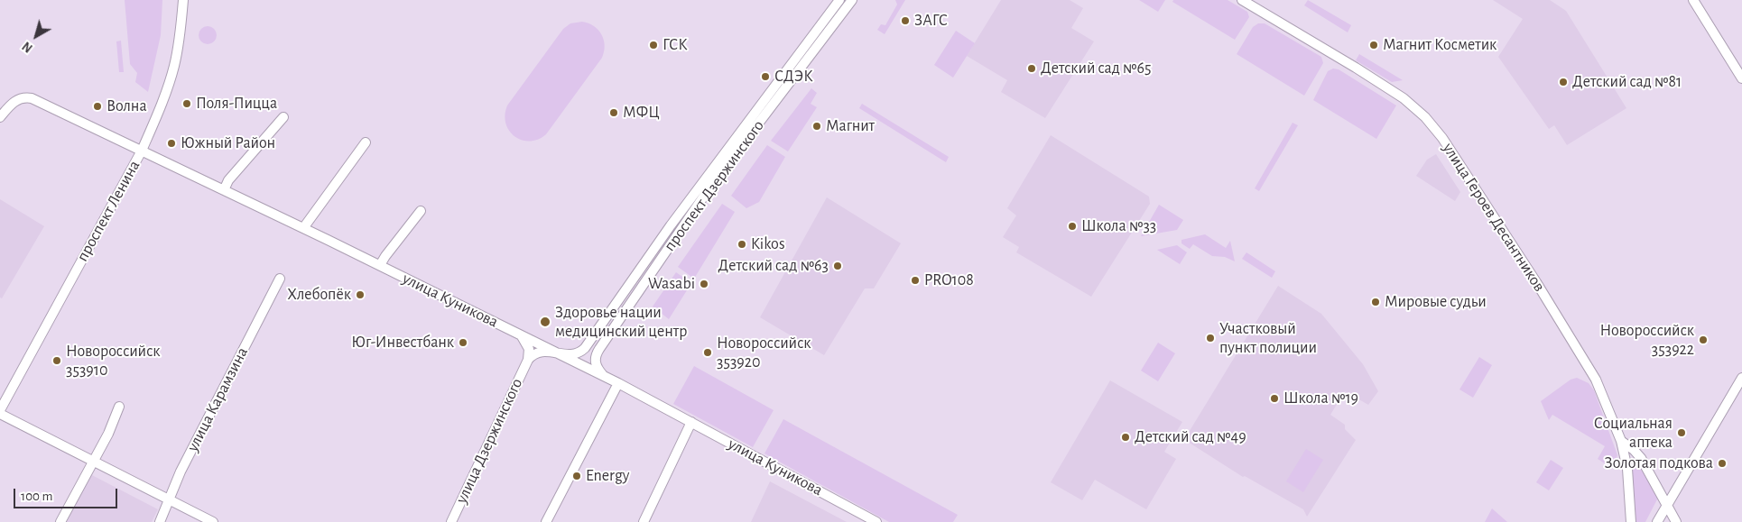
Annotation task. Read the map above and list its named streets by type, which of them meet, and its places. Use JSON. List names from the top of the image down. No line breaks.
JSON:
{"streets":{"street":["проспект Дзержинского","проспект Ленина","улица Героев Десантников","улица Куникова","улица Карамзина","улица Дзержинского"]},"crossings":[["проспект Ленина","улица Куникова"]],"places":["ЗАГС","ГСК","Магнит Косметик","Детский сад №65","СДЭК","Детский сад №81","Поля-Пицца","Волна","МФЦ","Магнит","Южный Район","Школа №33","Kikos","Детский сад №63","PRO108","Wasabi","Хлебопёк","Мировые судьи","Здоровье нации медицинский центр","Участковый пункт полиции","Новороссийск 353922","Юг-Инвестбанк","Новороссийск 353920","Новороссийск 353910","Школа №19","Социальная аптека","Детский сад №49","Золотая подкова","Energy"],"scale_bar":"100 m","north":"bottom left"}
